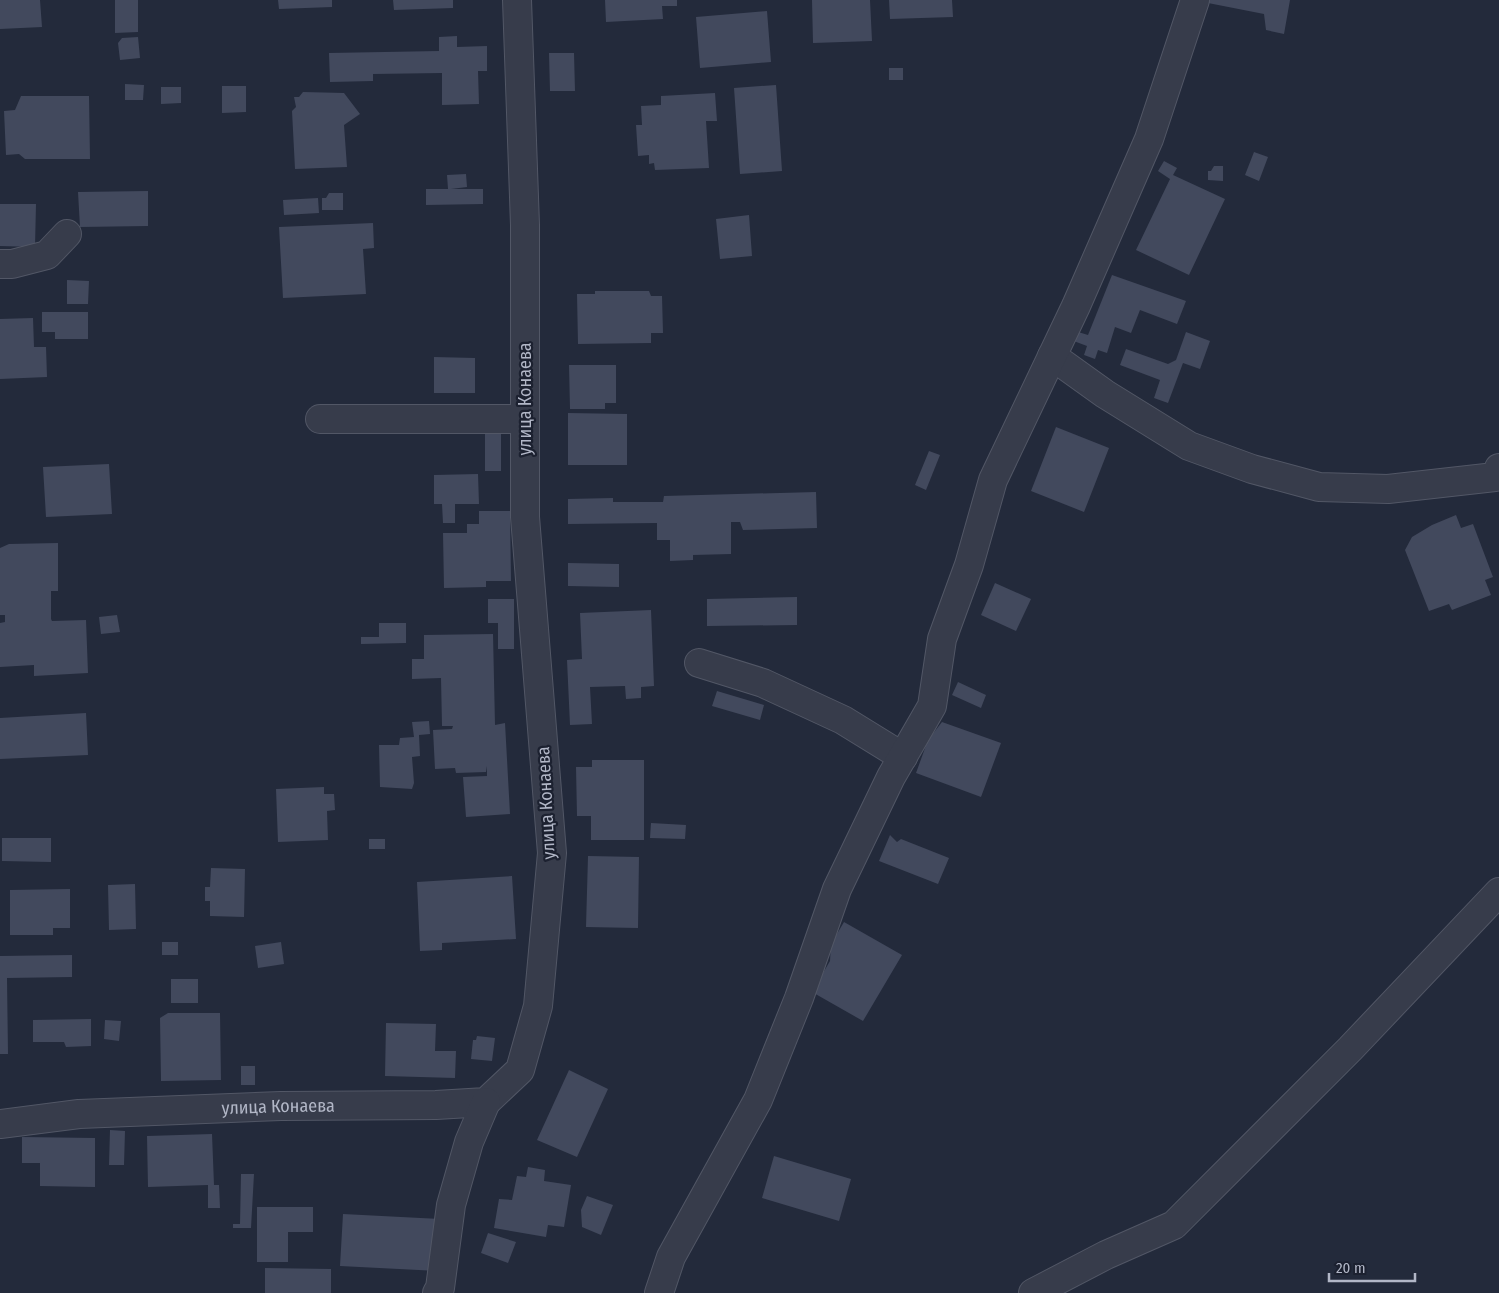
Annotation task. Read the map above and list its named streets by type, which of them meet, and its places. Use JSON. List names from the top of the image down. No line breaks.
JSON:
{"streets":{"street":["улица Конаева"]},"scale_bar":"20 m"}
